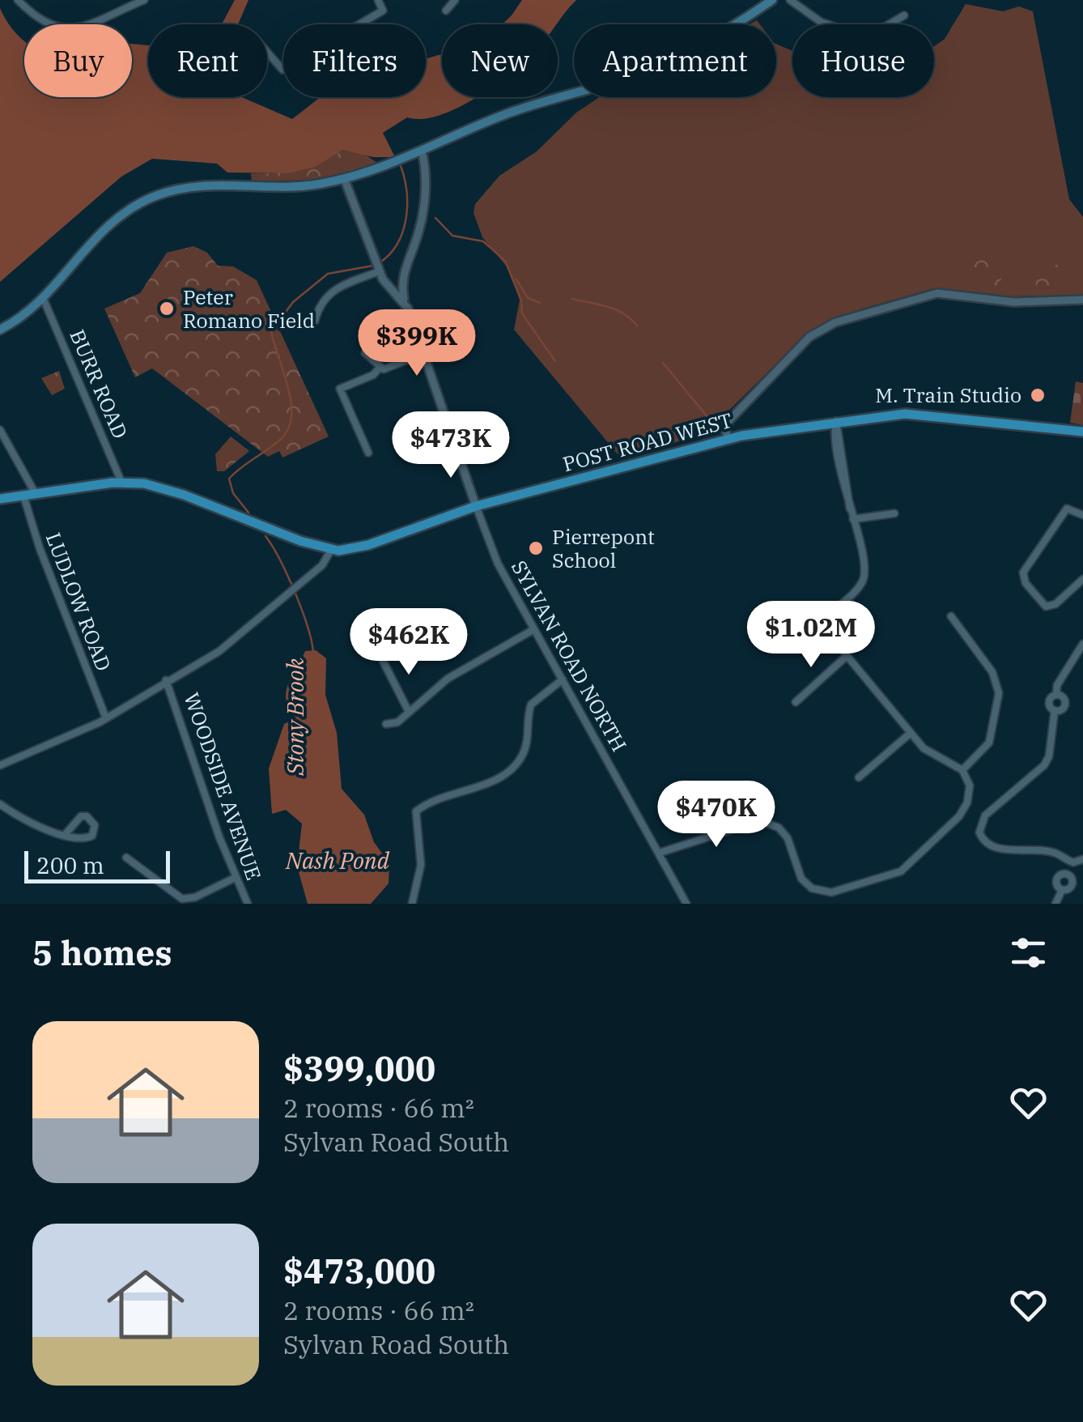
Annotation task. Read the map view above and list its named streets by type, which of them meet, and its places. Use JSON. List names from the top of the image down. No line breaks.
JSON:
{"streets":{"main road":["POST ROAD WEST"],"street":["BURR ROAD","LUDLOW ROAD","SYLVAN ROAD NORTH","WOODSIDE AVENUE"]},"crossings":[["BURR ROAD","POST ROAD WEST"],["POST ROAD WEST","LUDLOW ROAD"],["POST ROAD WEST","SYLVAN ROAD NORTH"]],"water":["Stony Brook","Nash Pond"],"places":["Peter Romano Field","M. Train Studio","Pierrepont School"],"scale_bar":"200 m","page":{"chip":["Buy","Rent","Filters","New","Apartment","House"],"price":["$399K","$473K","$1.02M","$462K","$470K"],"scale":"200 m","heading":"5 homes","list":[{"name":"$399,000","note":"2 rooms · 66 m² · Sylvan Road South"},{"name":"$473,000","note":"2 rooms · 66 m² · Sylvan Road South"}]}}
